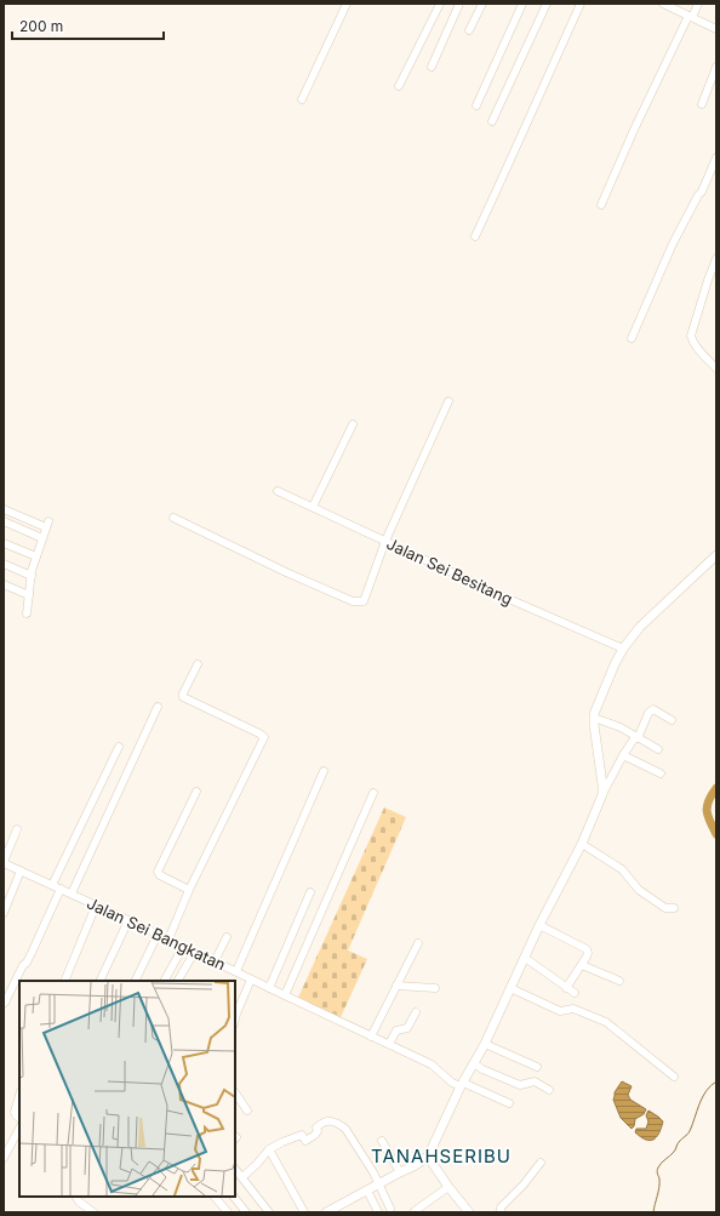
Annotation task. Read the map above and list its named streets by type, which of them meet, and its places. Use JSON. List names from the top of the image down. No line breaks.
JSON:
{"streets":{"street":["Jalan Sei Besitang","Jalan Sei Bangkatan"]},"districts":["TANAHSERIBU"],"scale_bar":"200 m"}
